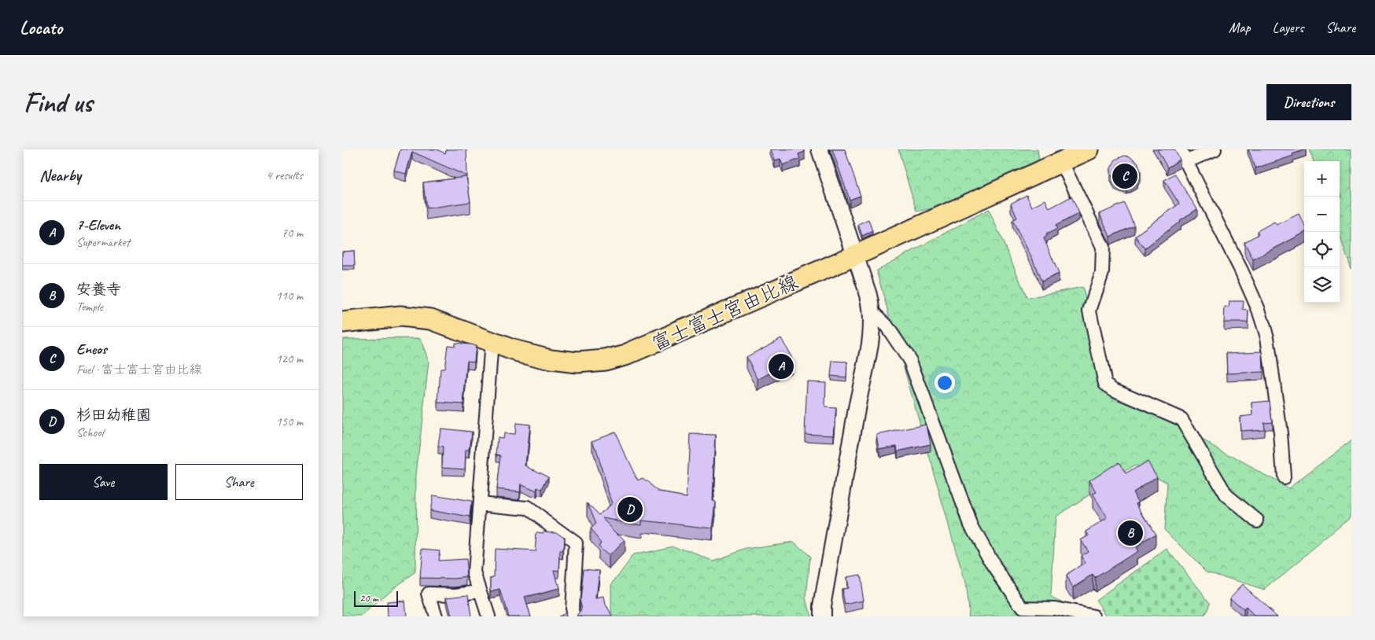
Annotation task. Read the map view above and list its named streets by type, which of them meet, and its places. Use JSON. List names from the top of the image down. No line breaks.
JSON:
{"streets":{"main road":["富士富士宮由比線"]},"scale_bar":"20 m","page":{"header":"Locato","nav":["Map","Layers","Share"],"buttons":["Directions",["Save","Share"]],"title":"Find us","heading":["Nearby","4 results"],"map_buttons":["+","−"],"pins":["C","A","D","B"],"list":[{"mark":"A","name":"7-Eleven","note":"Supermarket","value":"70 m"},{"mark":"B","name":"安養寺","note":"Temple","value":"110 m"},{"mark":"C","name":"Eneos","note":"Fuel · 富士富士宮由比線","value":"120 m"},{"mark":"D","name":"杉田幼稚園","note":"School","value":"150 m"}],"scale":"20 m"}}
